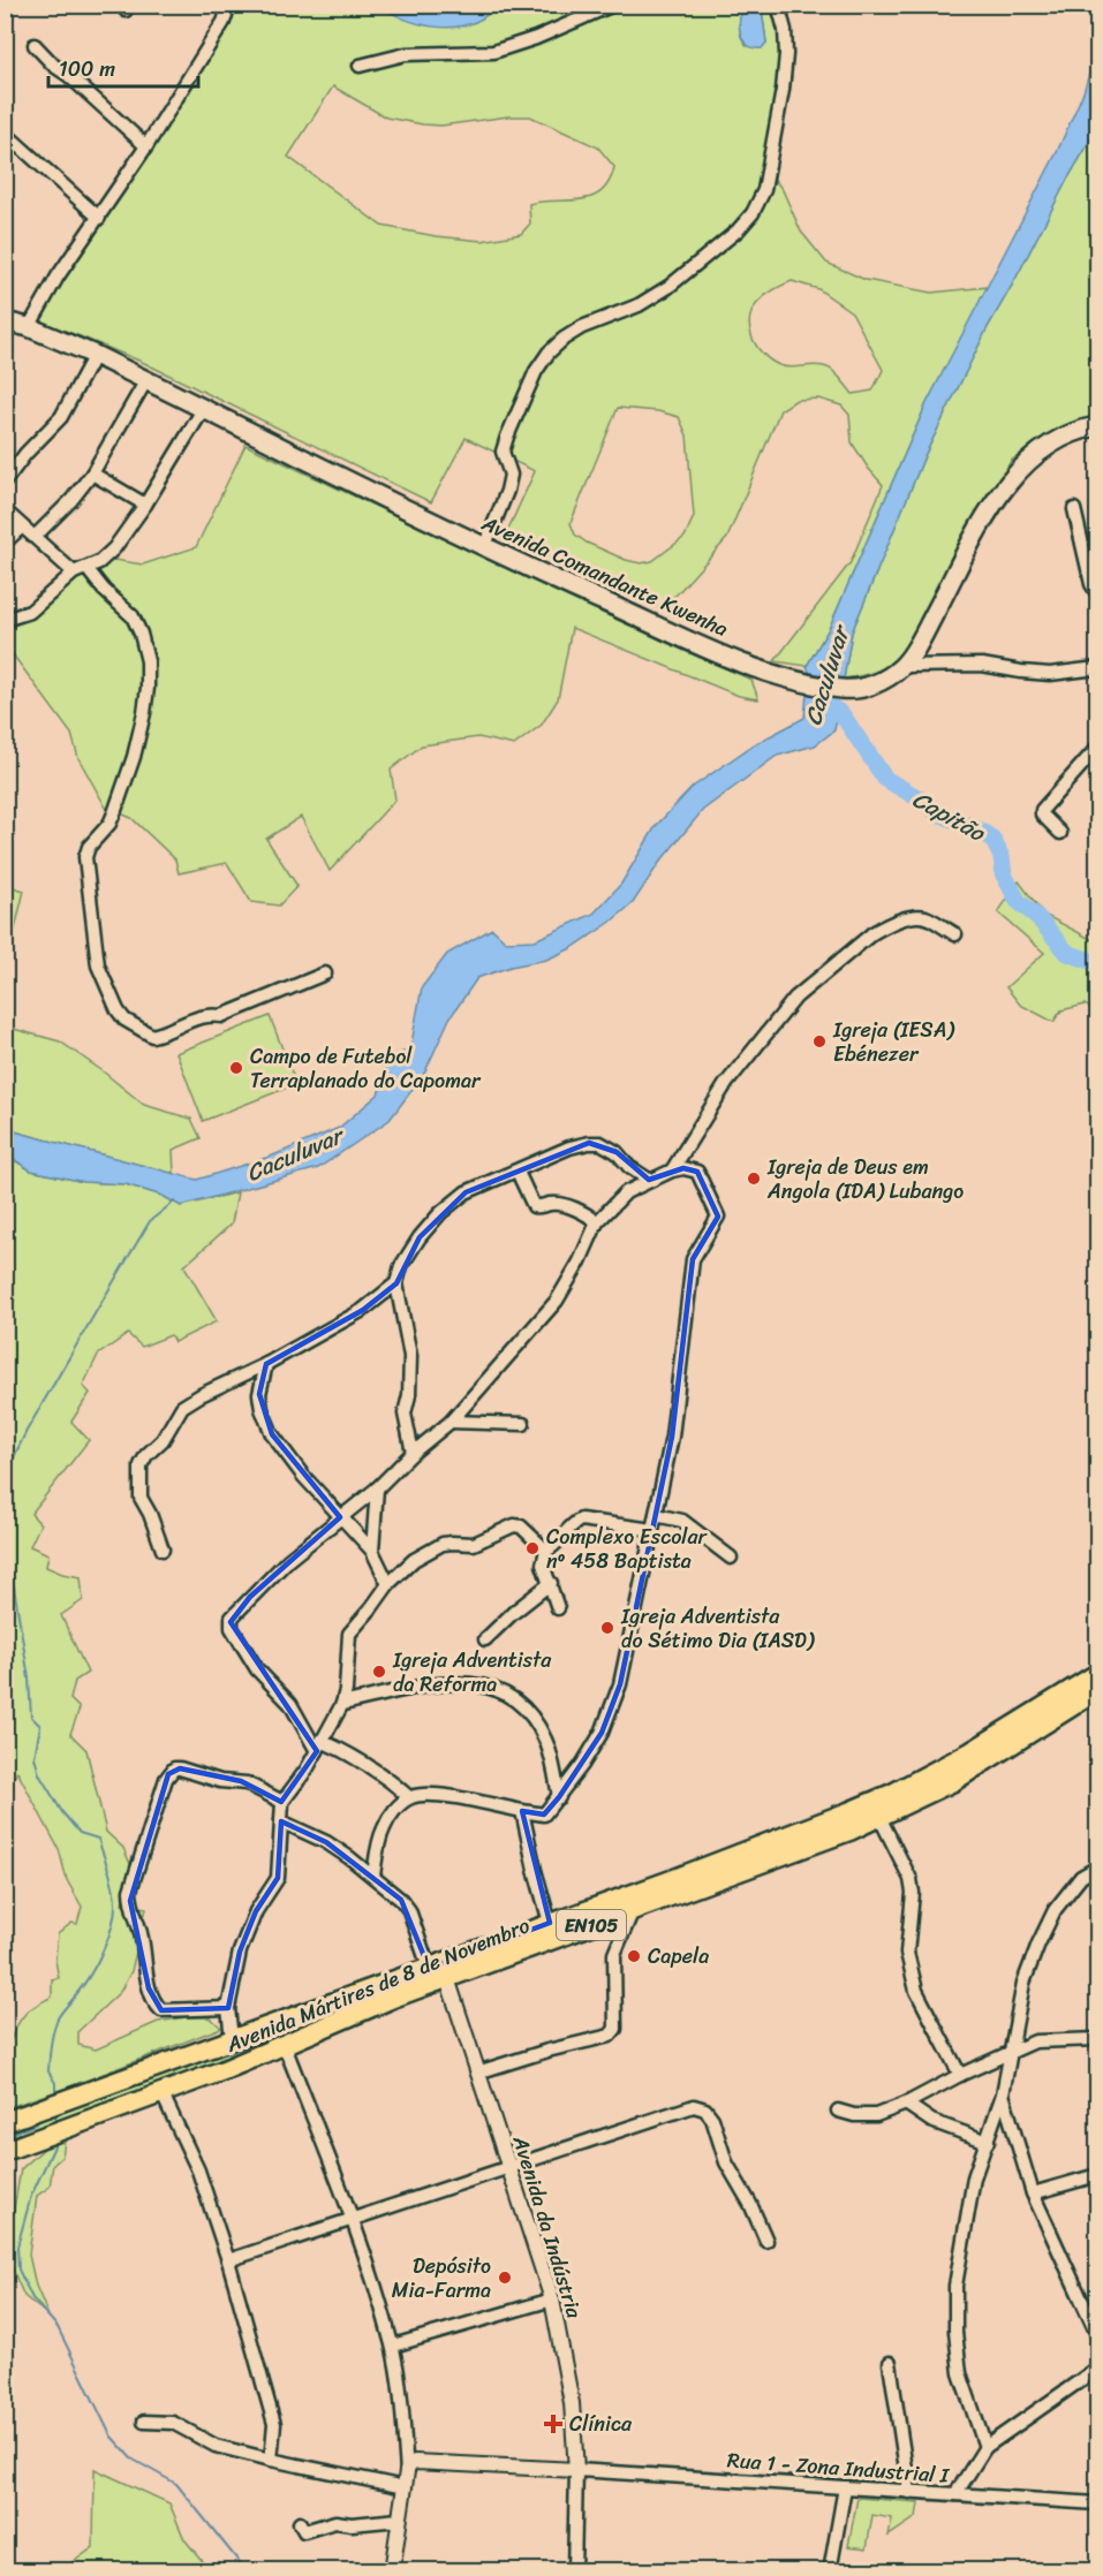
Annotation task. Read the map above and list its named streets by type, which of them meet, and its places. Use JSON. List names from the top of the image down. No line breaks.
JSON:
{"streets":{"main road":["Avenida Comandante Kwenha","EN105","Avenida Mártires de 8 de Novembro"],"street":["Avenida da Indústria","Rua 1 - Zona Industrial I"]},"crossings":[["Avenida Mártires de 8 de Novembro","Avenida da Indústria"],["Avenida da Indústria","Rua 1 - Zona Industrial I"]],"water":["Caculuvar","Capitão"],"places":{"other":["Igreja (IESA) Ebénezer","Campo de Futebol Terraplanado do Capomar","Igreja de Deus em Angola (IDA) Lubango","Complexo Escolar nº 458 Baptista","Igreja Adventista do Sétimo Dia (IASD)","Igreja Adventista da Reforma","Capela","Depósito Mia-Farma"],"health":["Clínica"]},"scale_bar":"100 m"}
